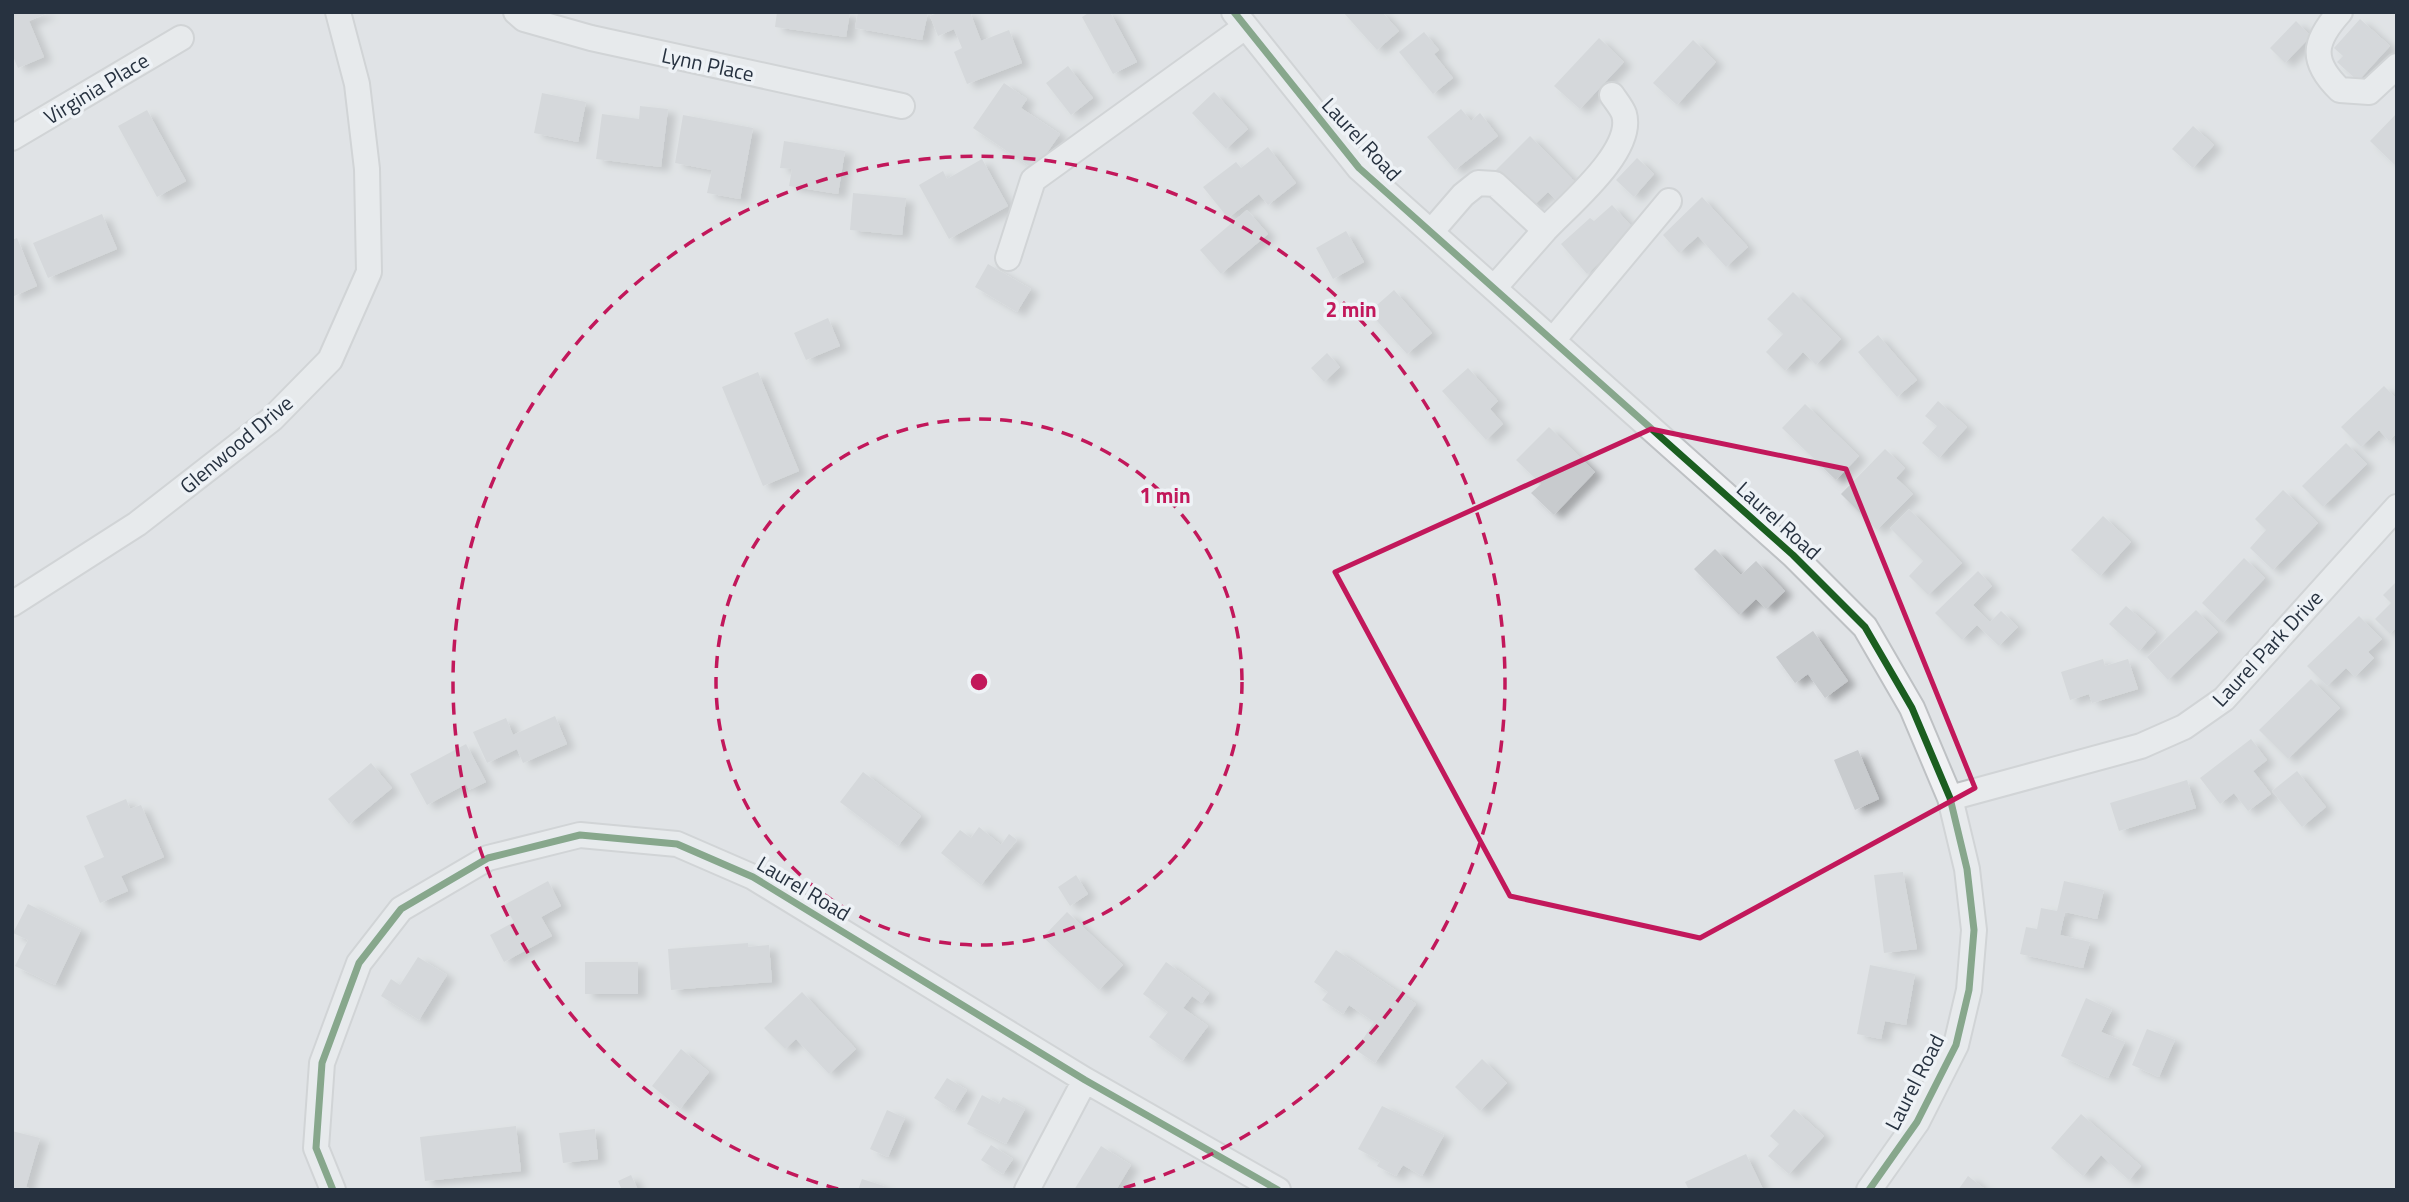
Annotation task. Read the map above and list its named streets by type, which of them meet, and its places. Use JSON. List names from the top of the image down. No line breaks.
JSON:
{"streets":{"street":["Lynn Place","Virginia Place","Laurel Road","Glenwood Drive","Laurel Park Drive"]},"crossings":[["Laurel Road","Laurel Park Drive"]],"rings":["2 min","1 min"]}
